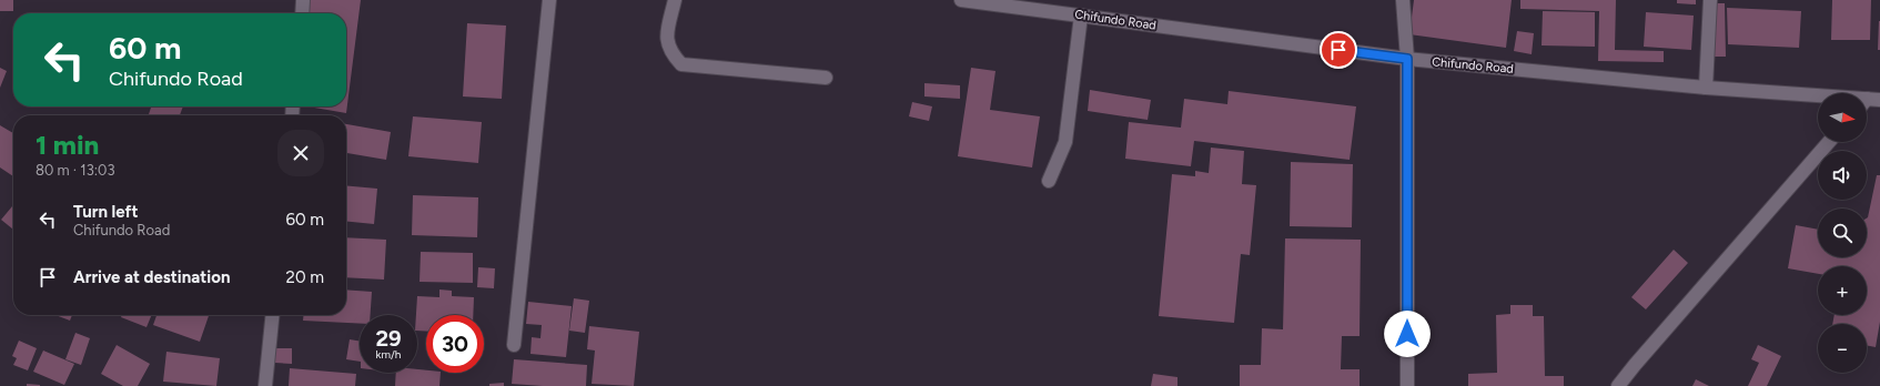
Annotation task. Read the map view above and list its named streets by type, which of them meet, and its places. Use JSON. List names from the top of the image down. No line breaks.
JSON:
{"streets":{"street":["Chifundo Road"]},"north":"right","page":{"turn":["60 m","Chifundo Road"],"map_buttons":["+","−"],"heading":["1 min","80 m · 13:03"],"list":[{"name":"Turn left","note":"Chifundo Road","value":"60 m"},{"name":"Arrive at destination","value":"20 m"}],"speed":"29 km/h","limit":"30"}}
